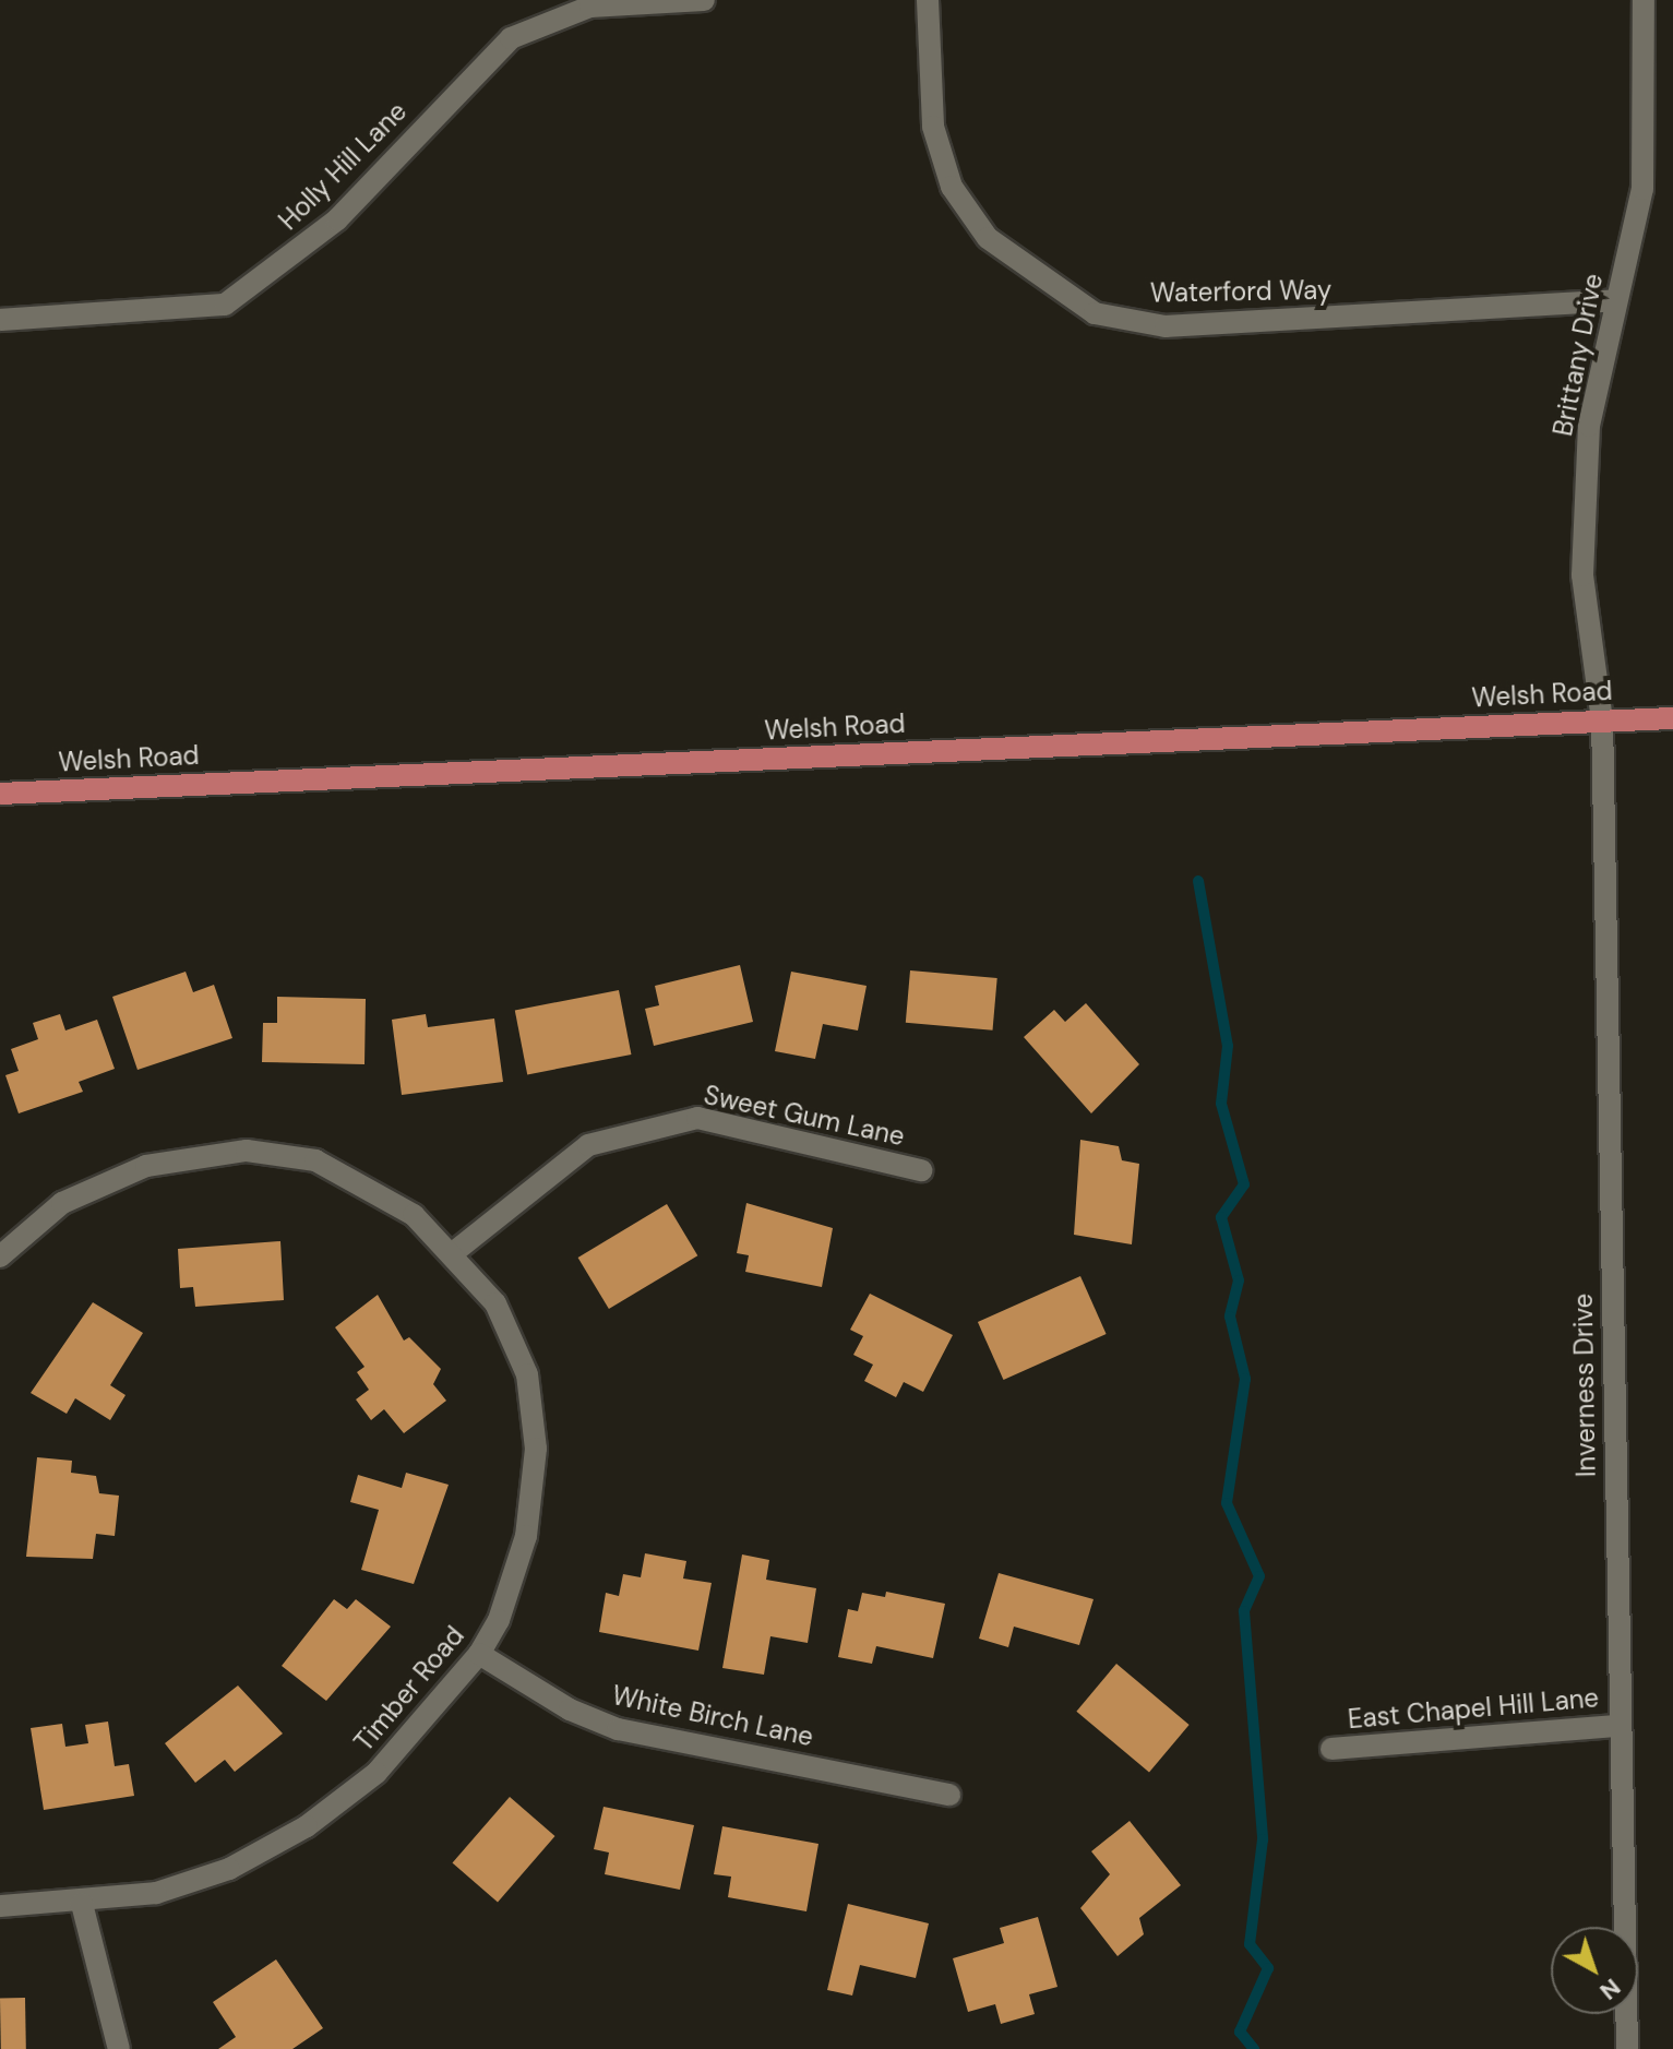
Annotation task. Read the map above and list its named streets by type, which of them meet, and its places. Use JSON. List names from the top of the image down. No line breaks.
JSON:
{"streets":{"main road":["Welsh Road"],"street":["Holly Hill Lane","Waterford Way","Brittany Drive","Sweet Gum Lane","Inverness Drive","Timber Road","East Chapel Hill Lane","White Birch Lane"]},"crossings":[["Waterford Way","Brittany Drive"],["Brittany Drive","Welsh Road"],["Brittany Drive","Inverness Drive"],["Welsh Road","Inverness Drive"],["Sweet Gum Lane","Timber Road"],["Inverness Drive","East Chapel Hill Lane"],["Timber Road","White Birch Lane"]],"north":"bottom right"}
